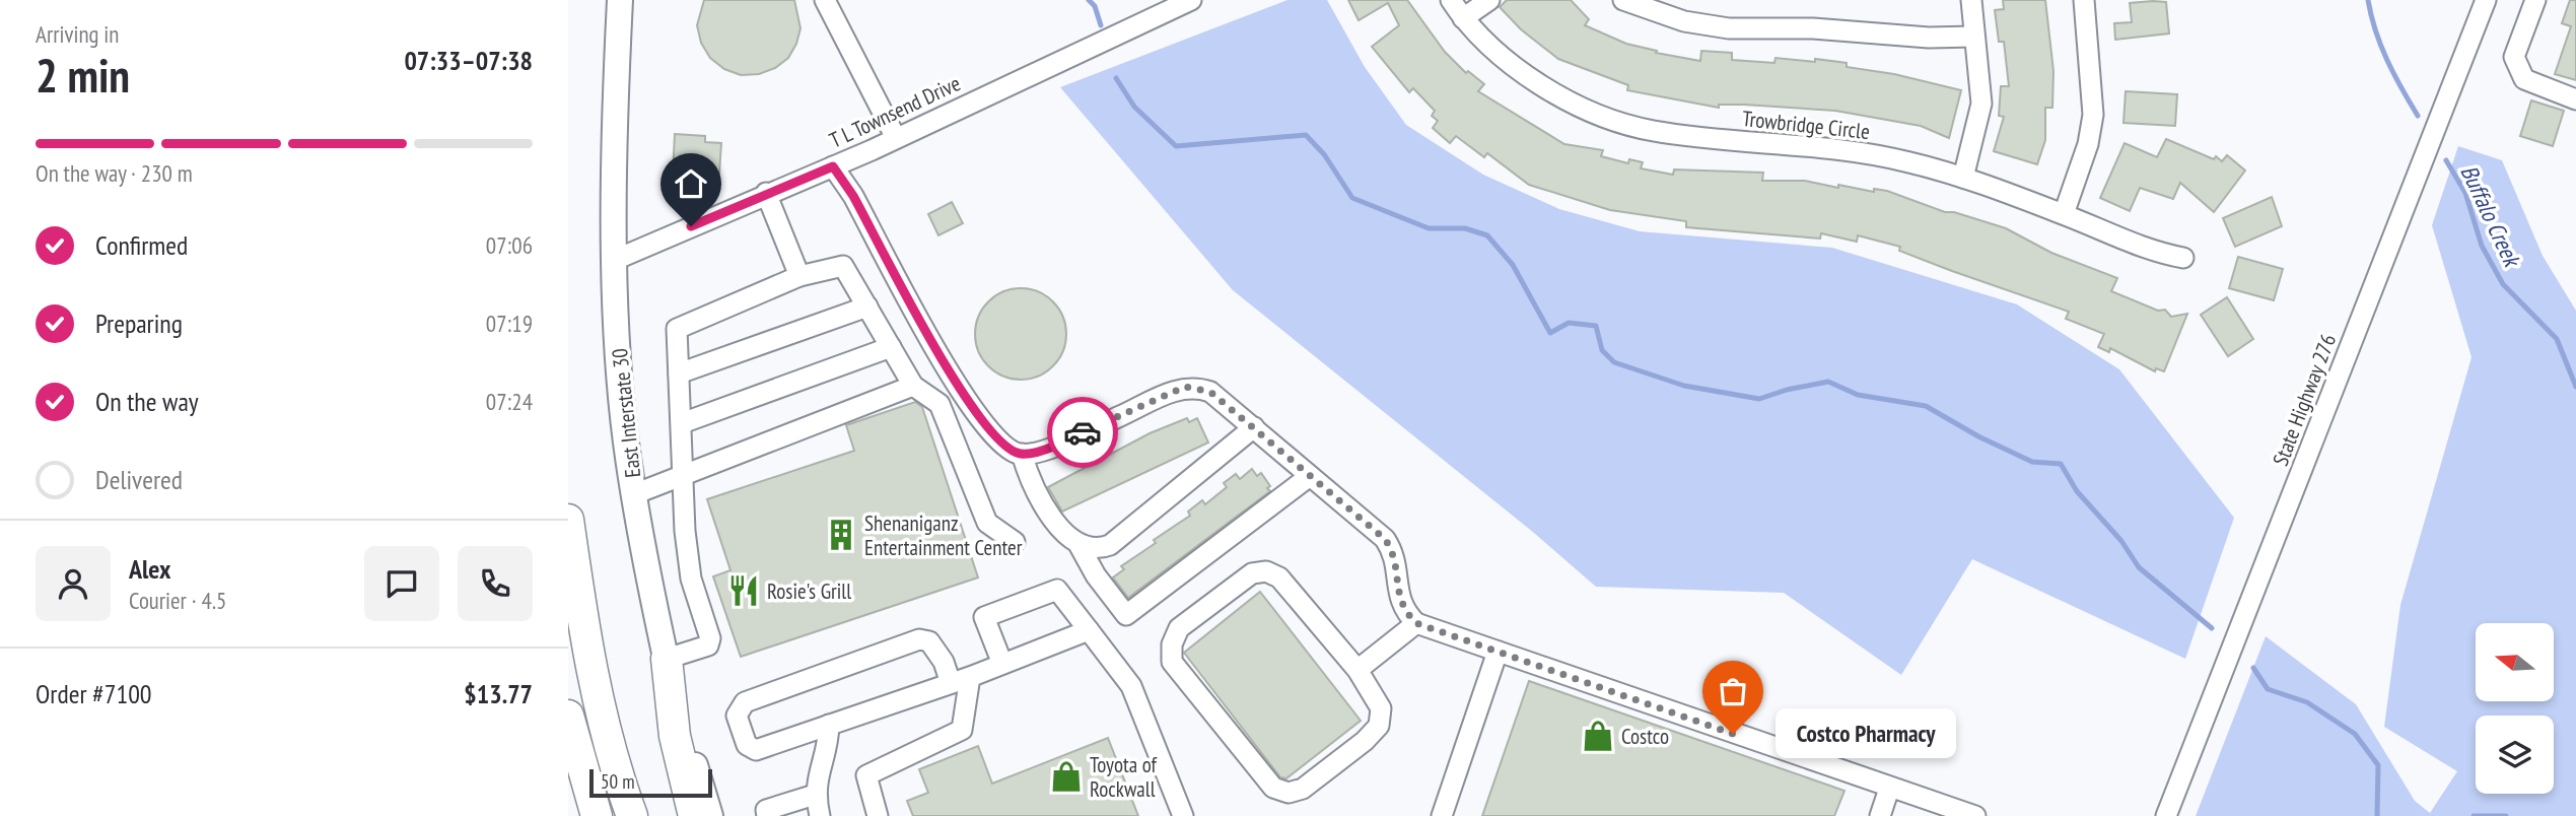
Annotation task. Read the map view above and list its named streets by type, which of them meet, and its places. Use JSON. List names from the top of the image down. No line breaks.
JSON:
{"streets":{"main road":["East Interstate 30"],"street":["T L Townsend Drive","Trowbridge Circle","State Highway 276"]},"crossings":[["T L Townsend Drive","East Interstate 30"]],"water":["Buffalo Creek"],"places":{"building":["Shenaniganz Entertainment Center"],"restaurant":["Rosie's Grill"],"other":["Costco Pharmacy"],"shop":["Costco","Toyota of Rockwall"]},"scale_bar":"50 m","north":"left","page":{"heading":["2 min","Arriving in","07:33–07:38"],"panel":["Alex","Courier · 4.5","Order #7100","$13.77"],"bar":"On the way · 230 m","list":[["Confirmed","07:06"],["Preparing","07:19"],["On the way","07:24"],"Delivered"],"bubble":"Costco Pharmacy","scale":"50 m"}}
